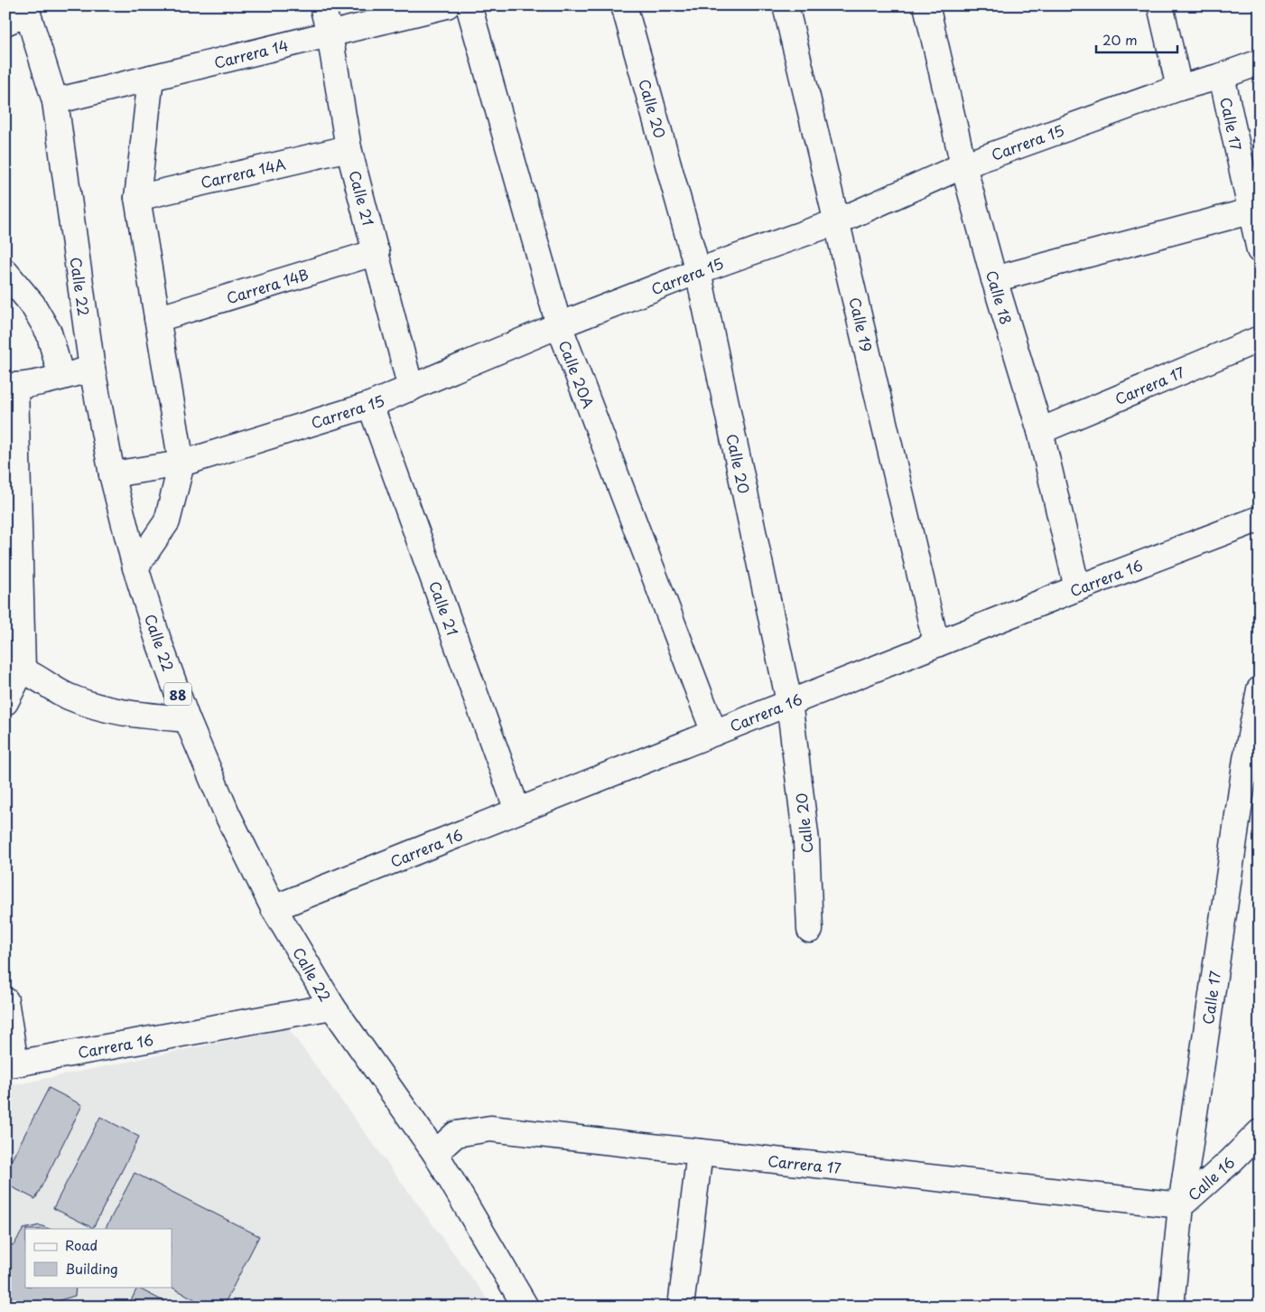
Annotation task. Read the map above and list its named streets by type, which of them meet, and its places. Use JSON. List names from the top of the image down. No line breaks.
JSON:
{"streets":{"main road":["Carrera 14","Calle 20","Calle 17","Carrera 15","Carrera 14A","Calle 21","Carrera 14B","Calle 22","Calle 18","Calle 19","Calle 20A","Carrera 17","Carrera 16","88","Calle 16"]},"crossings":[["Carrera 14","Calle 21"],["Carrera 14","Calle 22"],["Calle 20","Carrera 15"],["Calle 20","Carrera 16"],["Calle 17","Carrera 15"],["Calle 17","Carrera 17"],["Calle 17","Calle 16"],["Carrera 15","Calle 21"],["Carrera 15","Calle 22"],["Carrera 15","Calle 18"],["Carrera 15","Calle 19"],["Carrera 15","Calle 20A"],["Carrera 14A","Calle 21"],["Calle 21","Carrera 14B"],["Calle 21","Carrera 16"],["Calle 22","Carrera 17"],["Calle 22","Carrera 16"],["Calle 18","Carrera 17"],["Calle 18","Carrera 16"],["Calle 19","Carrera 16"],["Calle 20A","Carrera 16"],["Carrera 17","Calle 16"]],"legend":["Road","Building"],"scale_bar":"20 m"}
